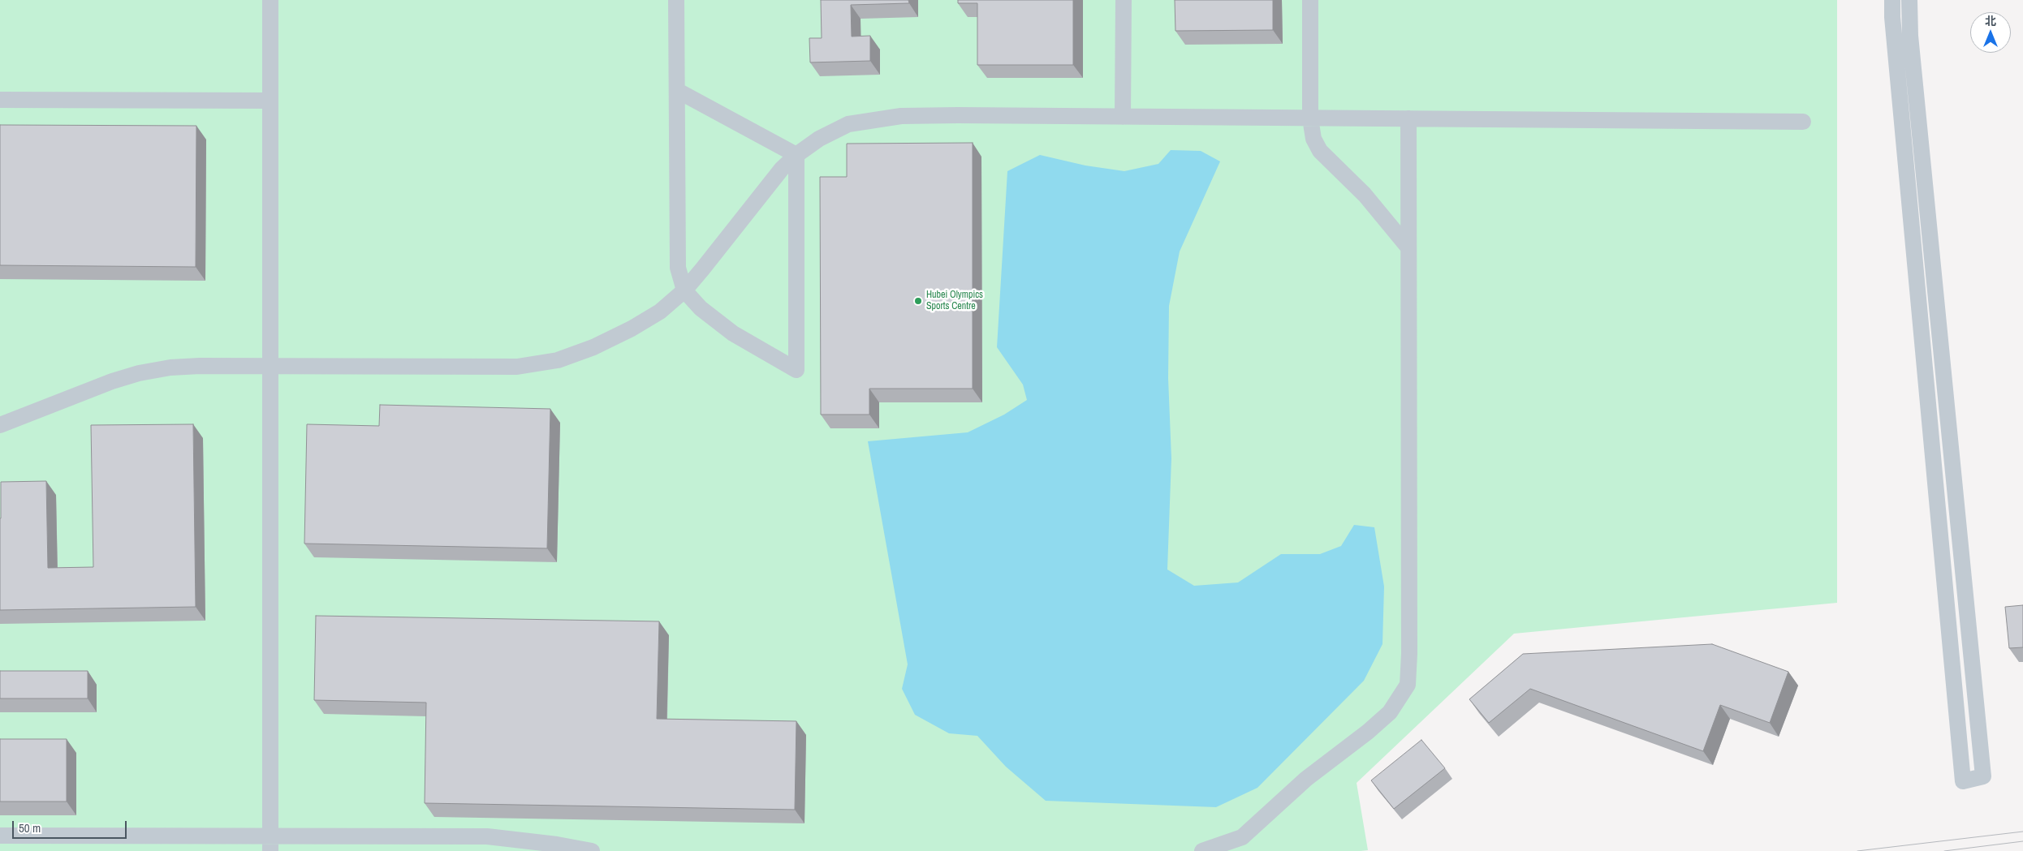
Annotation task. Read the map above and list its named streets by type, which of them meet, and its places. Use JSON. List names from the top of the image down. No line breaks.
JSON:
{"places":["Hubei Olympics Sports Centre"],"scale_bar":"50 m","north":"top"}
